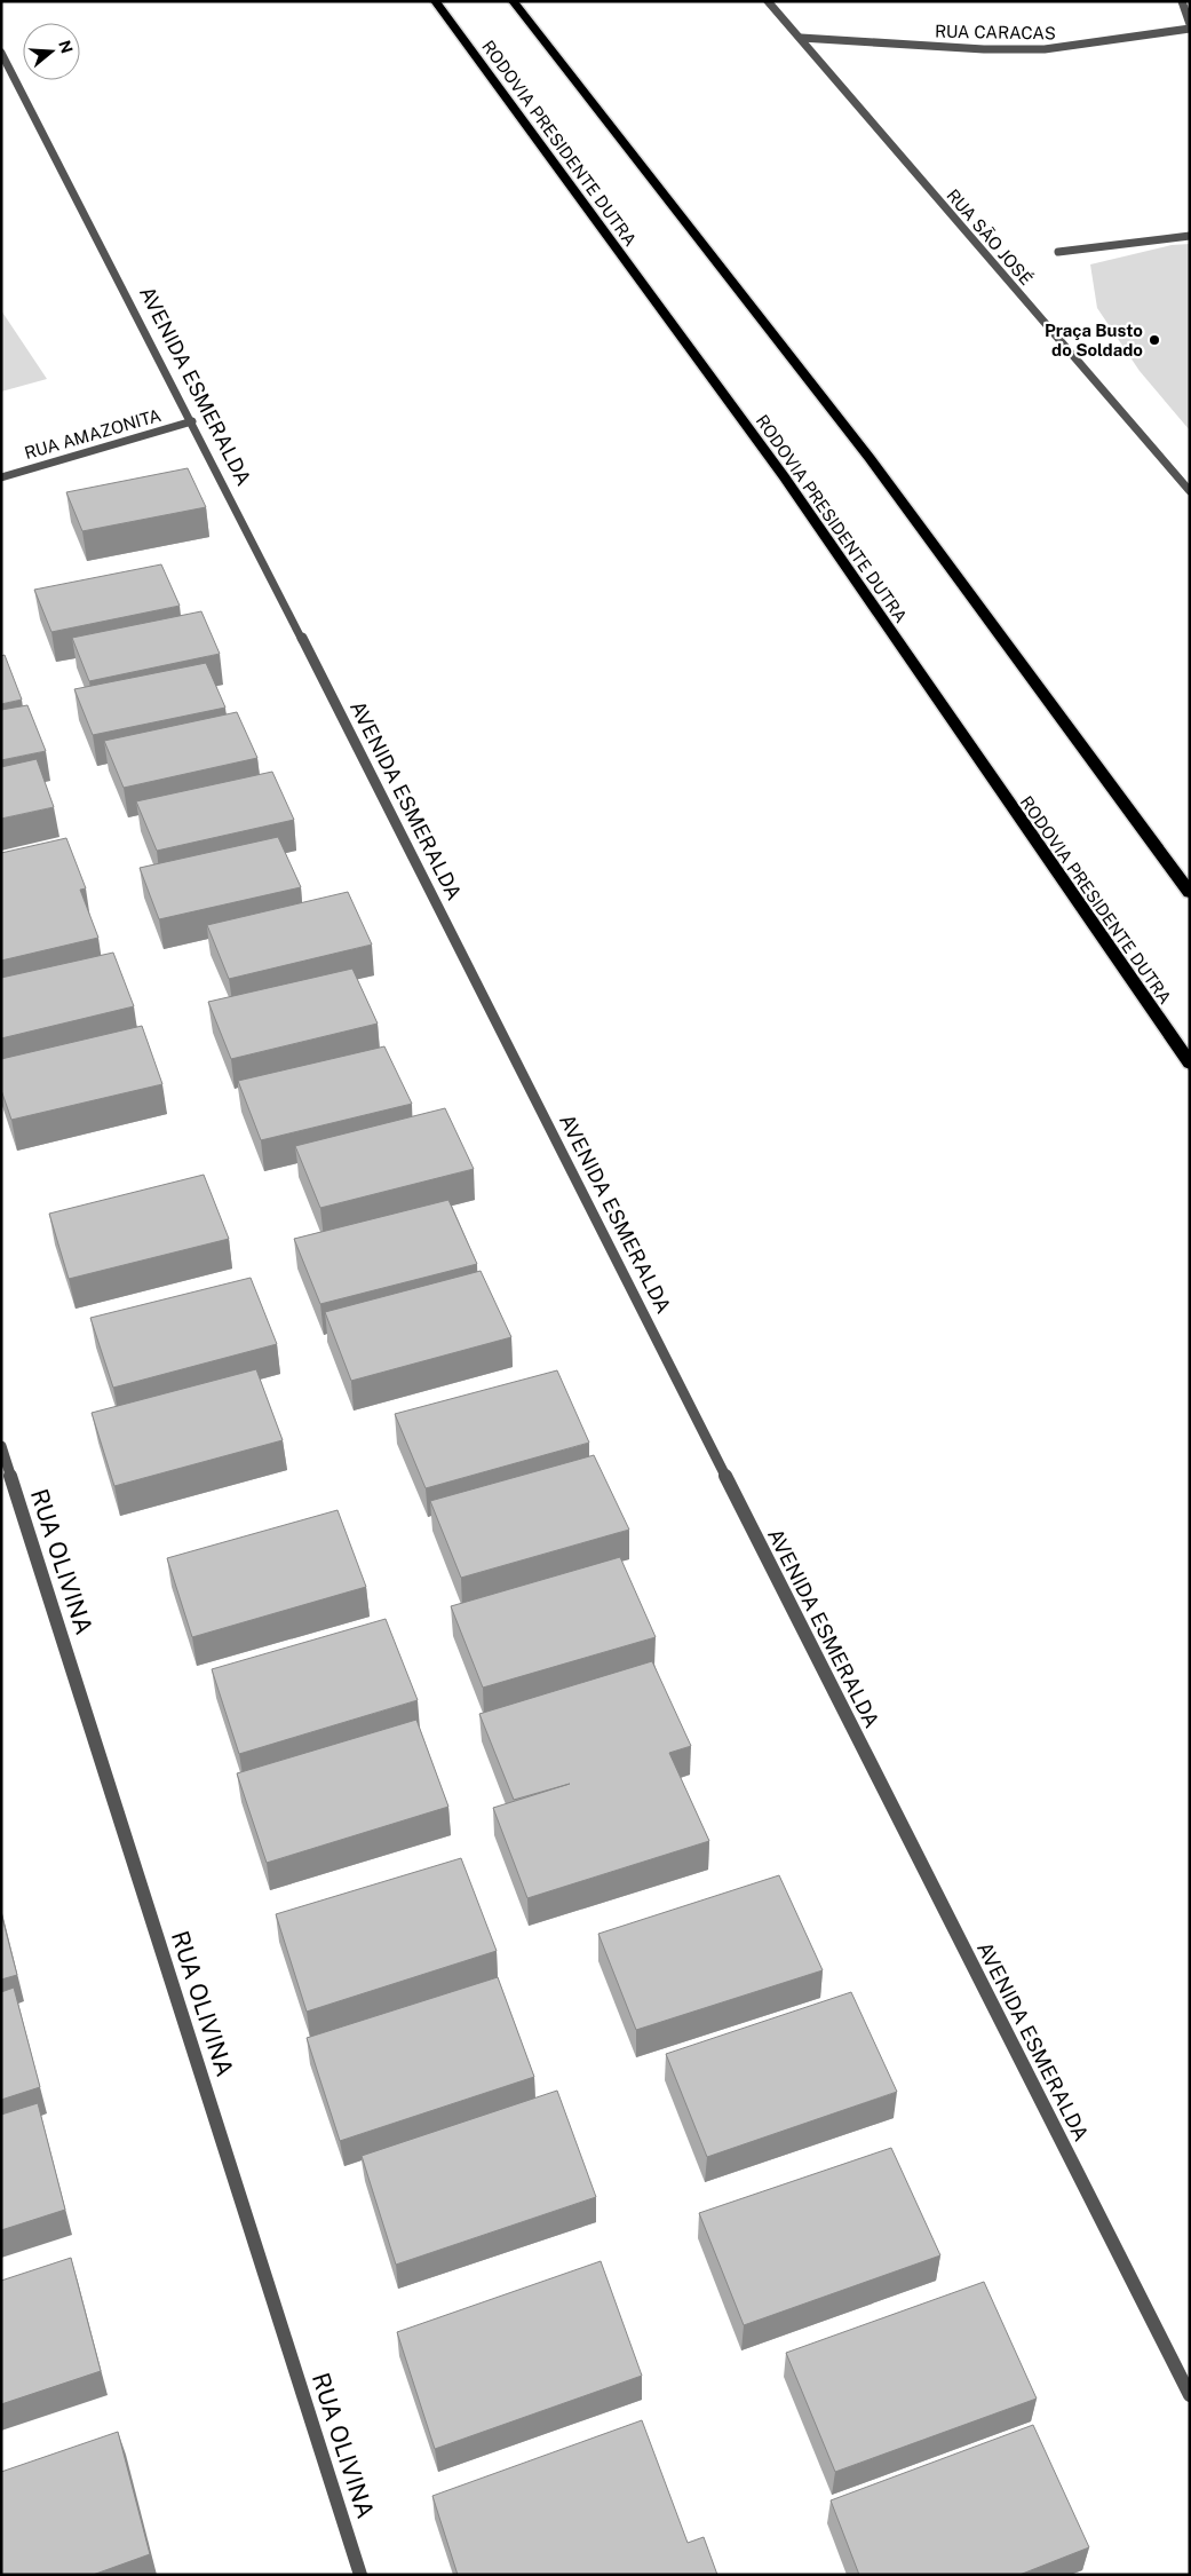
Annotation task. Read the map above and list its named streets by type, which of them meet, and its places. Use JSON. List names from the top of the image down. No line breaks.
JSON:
{"streets":{"highway":["RODOVIA PRESIDENTE DUTRA"],"street":["RUA CARACAS","RUA SÃO JOSÉ","AVENIDA ESMERALDA","RUA AMAZONITA","RUA OLIVINA"]},"crossings":[["RUA CARACAS","RUA SÃO JOSÉ"],["AVENIDA ESMERALDA","RUA AMAZONITA"]],"places":["Praça Busto do Soldado"],"north":"right"}
